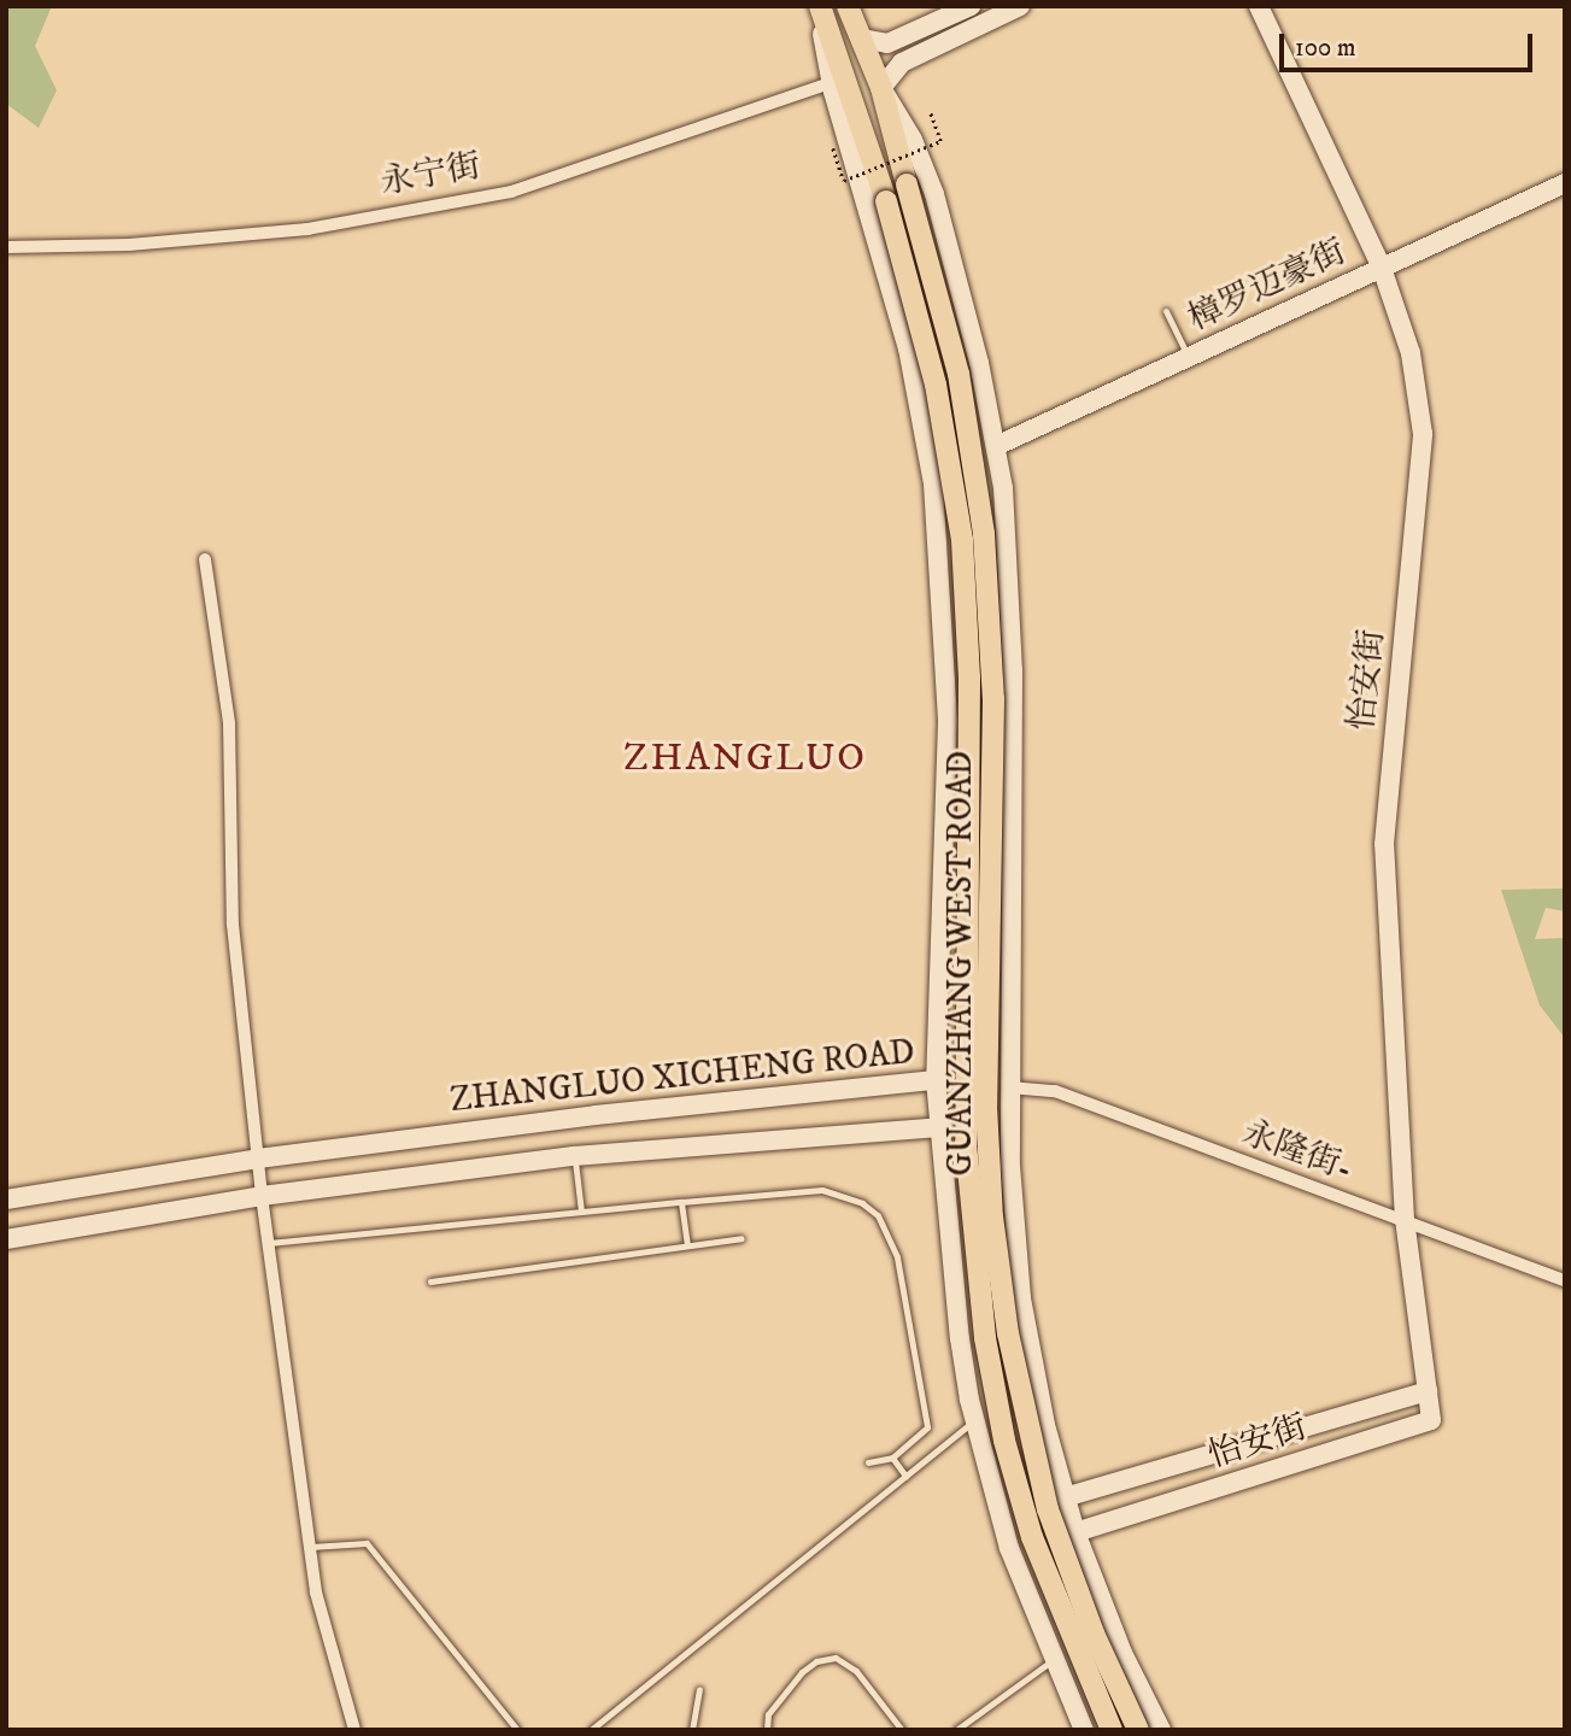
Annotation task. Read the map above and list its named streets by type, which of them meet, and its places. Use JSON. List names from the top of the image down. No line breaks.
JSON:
{"streets":{"main road":["樟罗迈豪街","怡安街","GUANZHANG WEST ROAD","ZHANGLUO XICHENG ROAD"],"street":["永宁街","永隆街-"]},"crossings":[["永宁街","GUANZHANG WEST ROAD"],["樟罗迈豪街","怡安街"],["怡安街","永隆街-"],["ZHANGLUO XICHENG ROAD","永隆街-"]],"districts":["ZHANGLUO"],"scale_bar":"100 m"}
